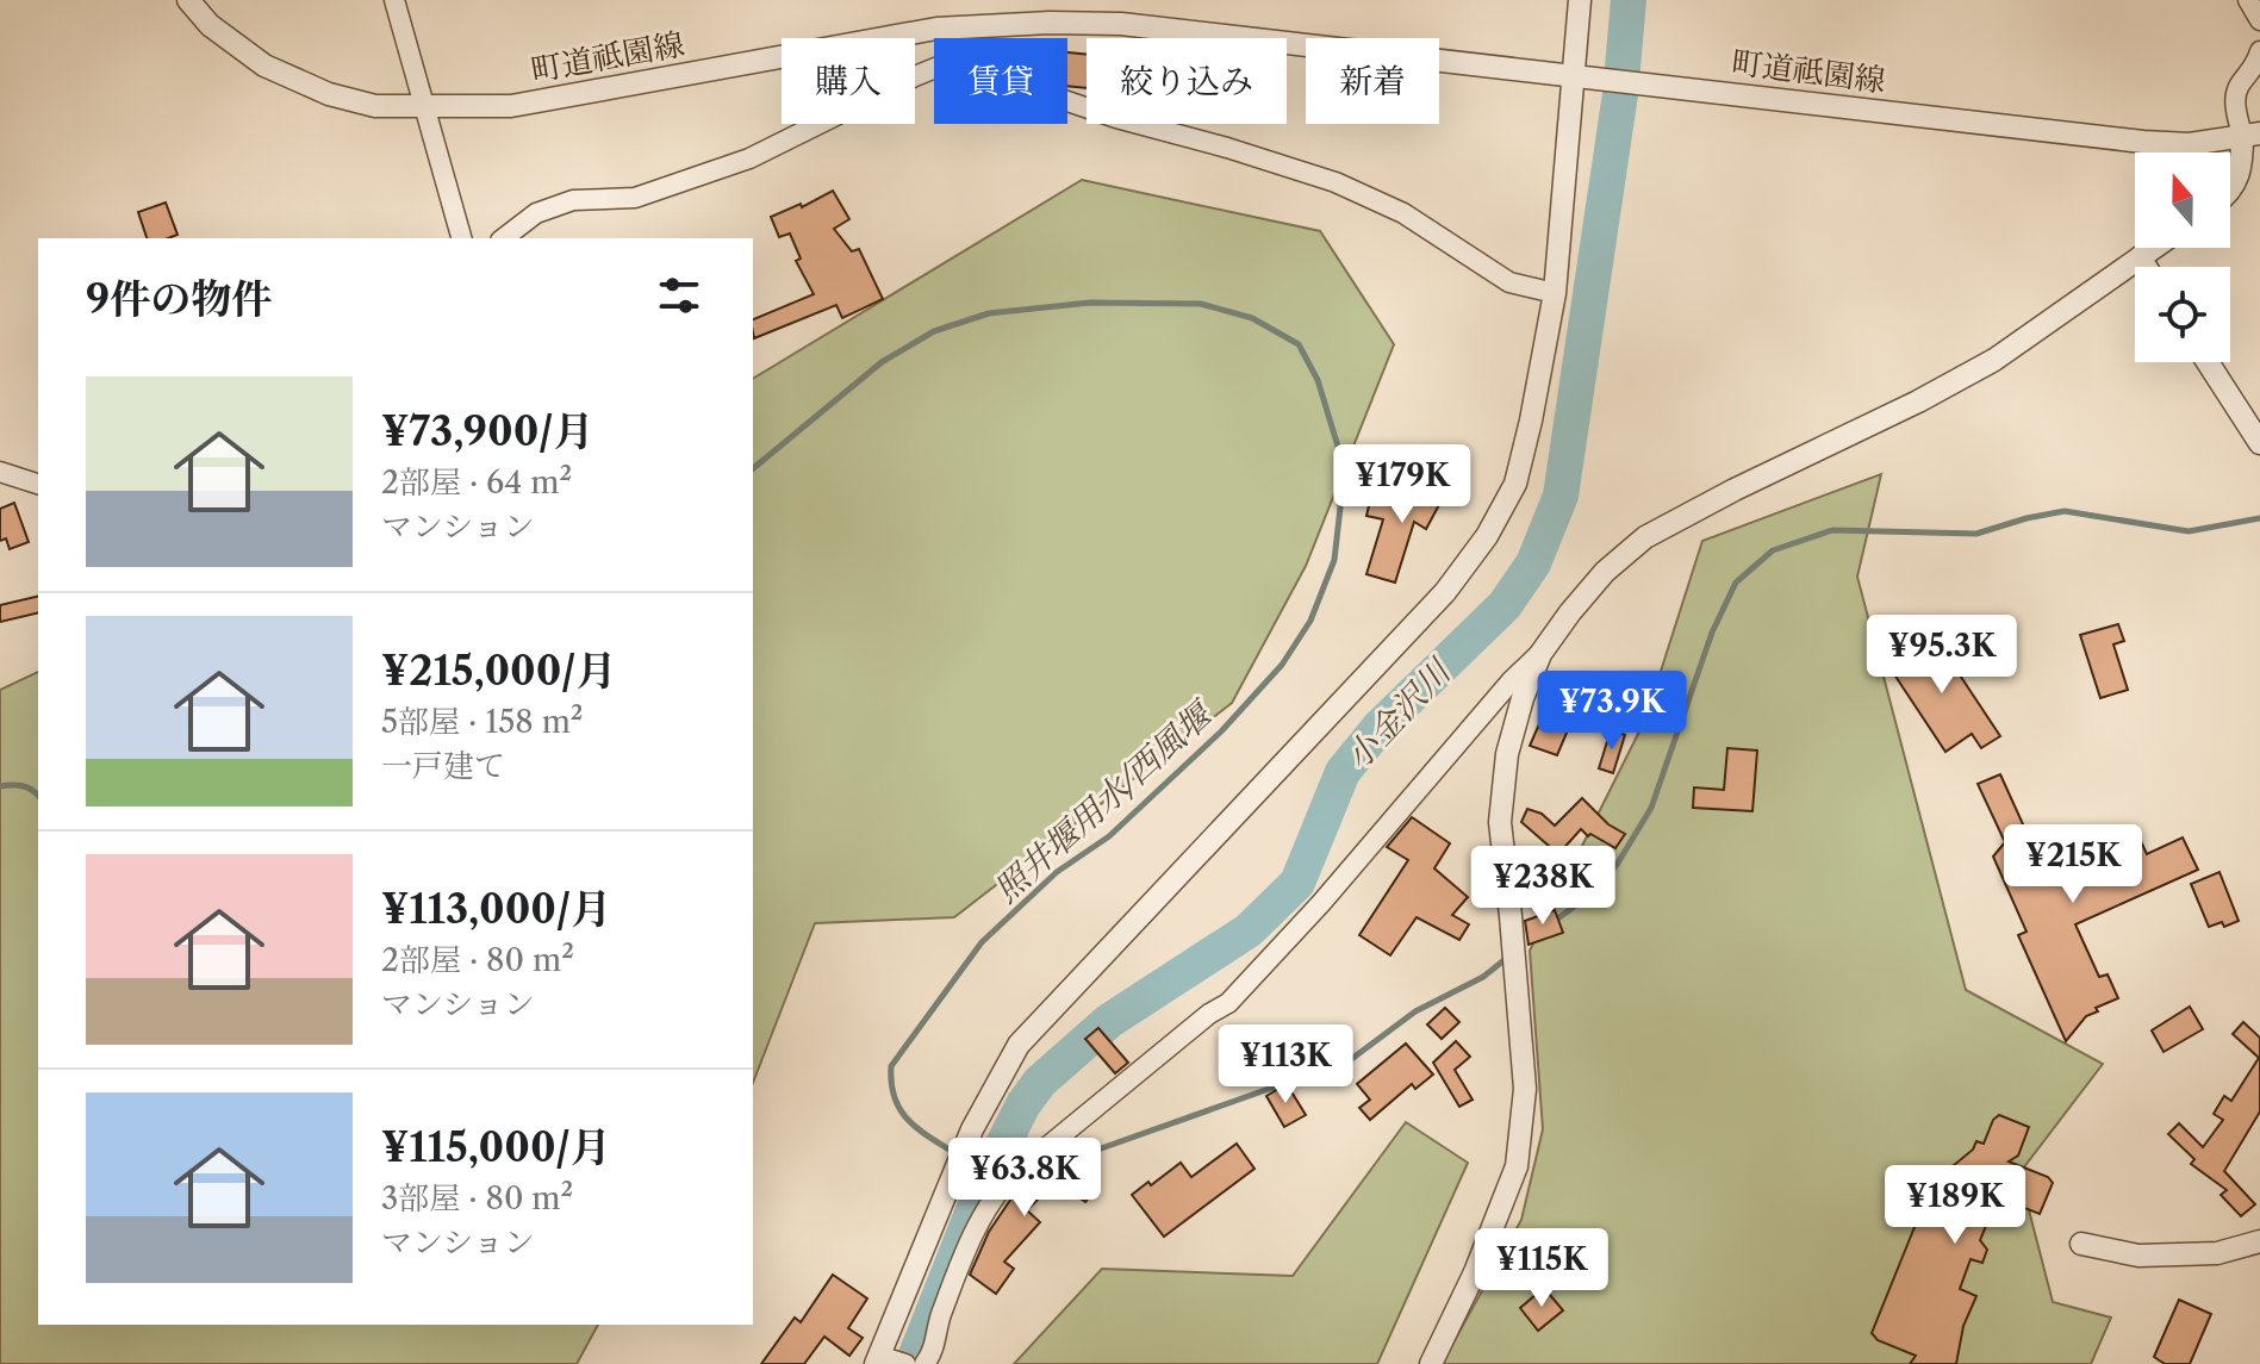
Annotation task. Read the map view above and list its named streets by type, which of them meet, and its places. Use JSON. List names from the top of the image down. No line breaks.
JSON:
{"streets":{"street":["町道祗園線"]},"water":["小金沢川","照井堰用水/西風堰"],"north":"top","page":{"chip":["購入","賃貸","絞り込み","新着"],"heading":"9件の物件","list":[{"name":"¥73,900/月","note":"2部屋 · 64 m² · マンション"},{"name":"¥215,000/月","note":"5部屋 · 158 m² · 一戸建て"},{"name":"¥113,000/月","note":"2部屋 · 80 m² · マンション"},{"name":"¥115,000/月","note":"3部屋 · 80 m² · マンション"}],"price":["¥179K","¥95.3K","¥73.9K","¥215K","¥238K","¥113K","¥63.8K","¥189K","¥115K"]}}
